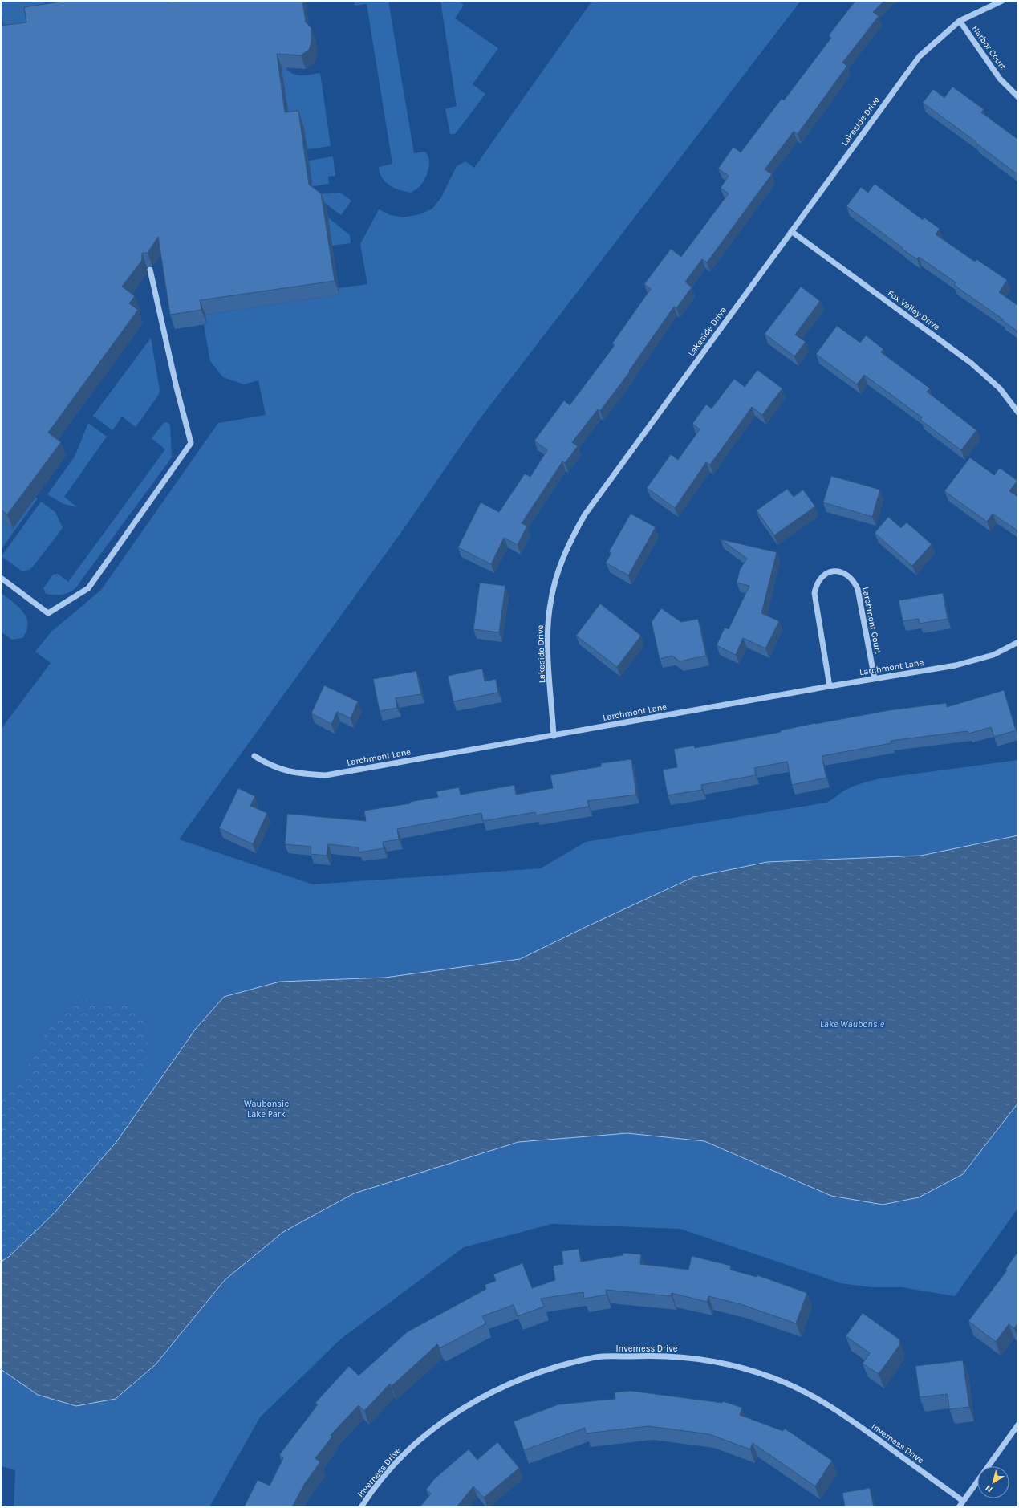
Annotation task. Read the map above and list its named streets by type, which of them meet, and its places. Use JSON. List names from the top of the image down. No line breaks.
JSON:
{"streets":{"street":["Harbor Court","Lakeside Drive","Fox Valley Drive","Larchmont Court","Larchmont Lane","Inverness Drive"]},"crossings":[["Harbor Court","Lakeside Drive"],["Lakeside Drive","Fox Valley Drive"],["Lakeside Drive","Larchmont Lane"],["Larchmont Court","Larchmont Lane"]],"water":["Lake Waubonsie"],"parks":["Waubonsie Lake Park"],"north":"bottom left"}
